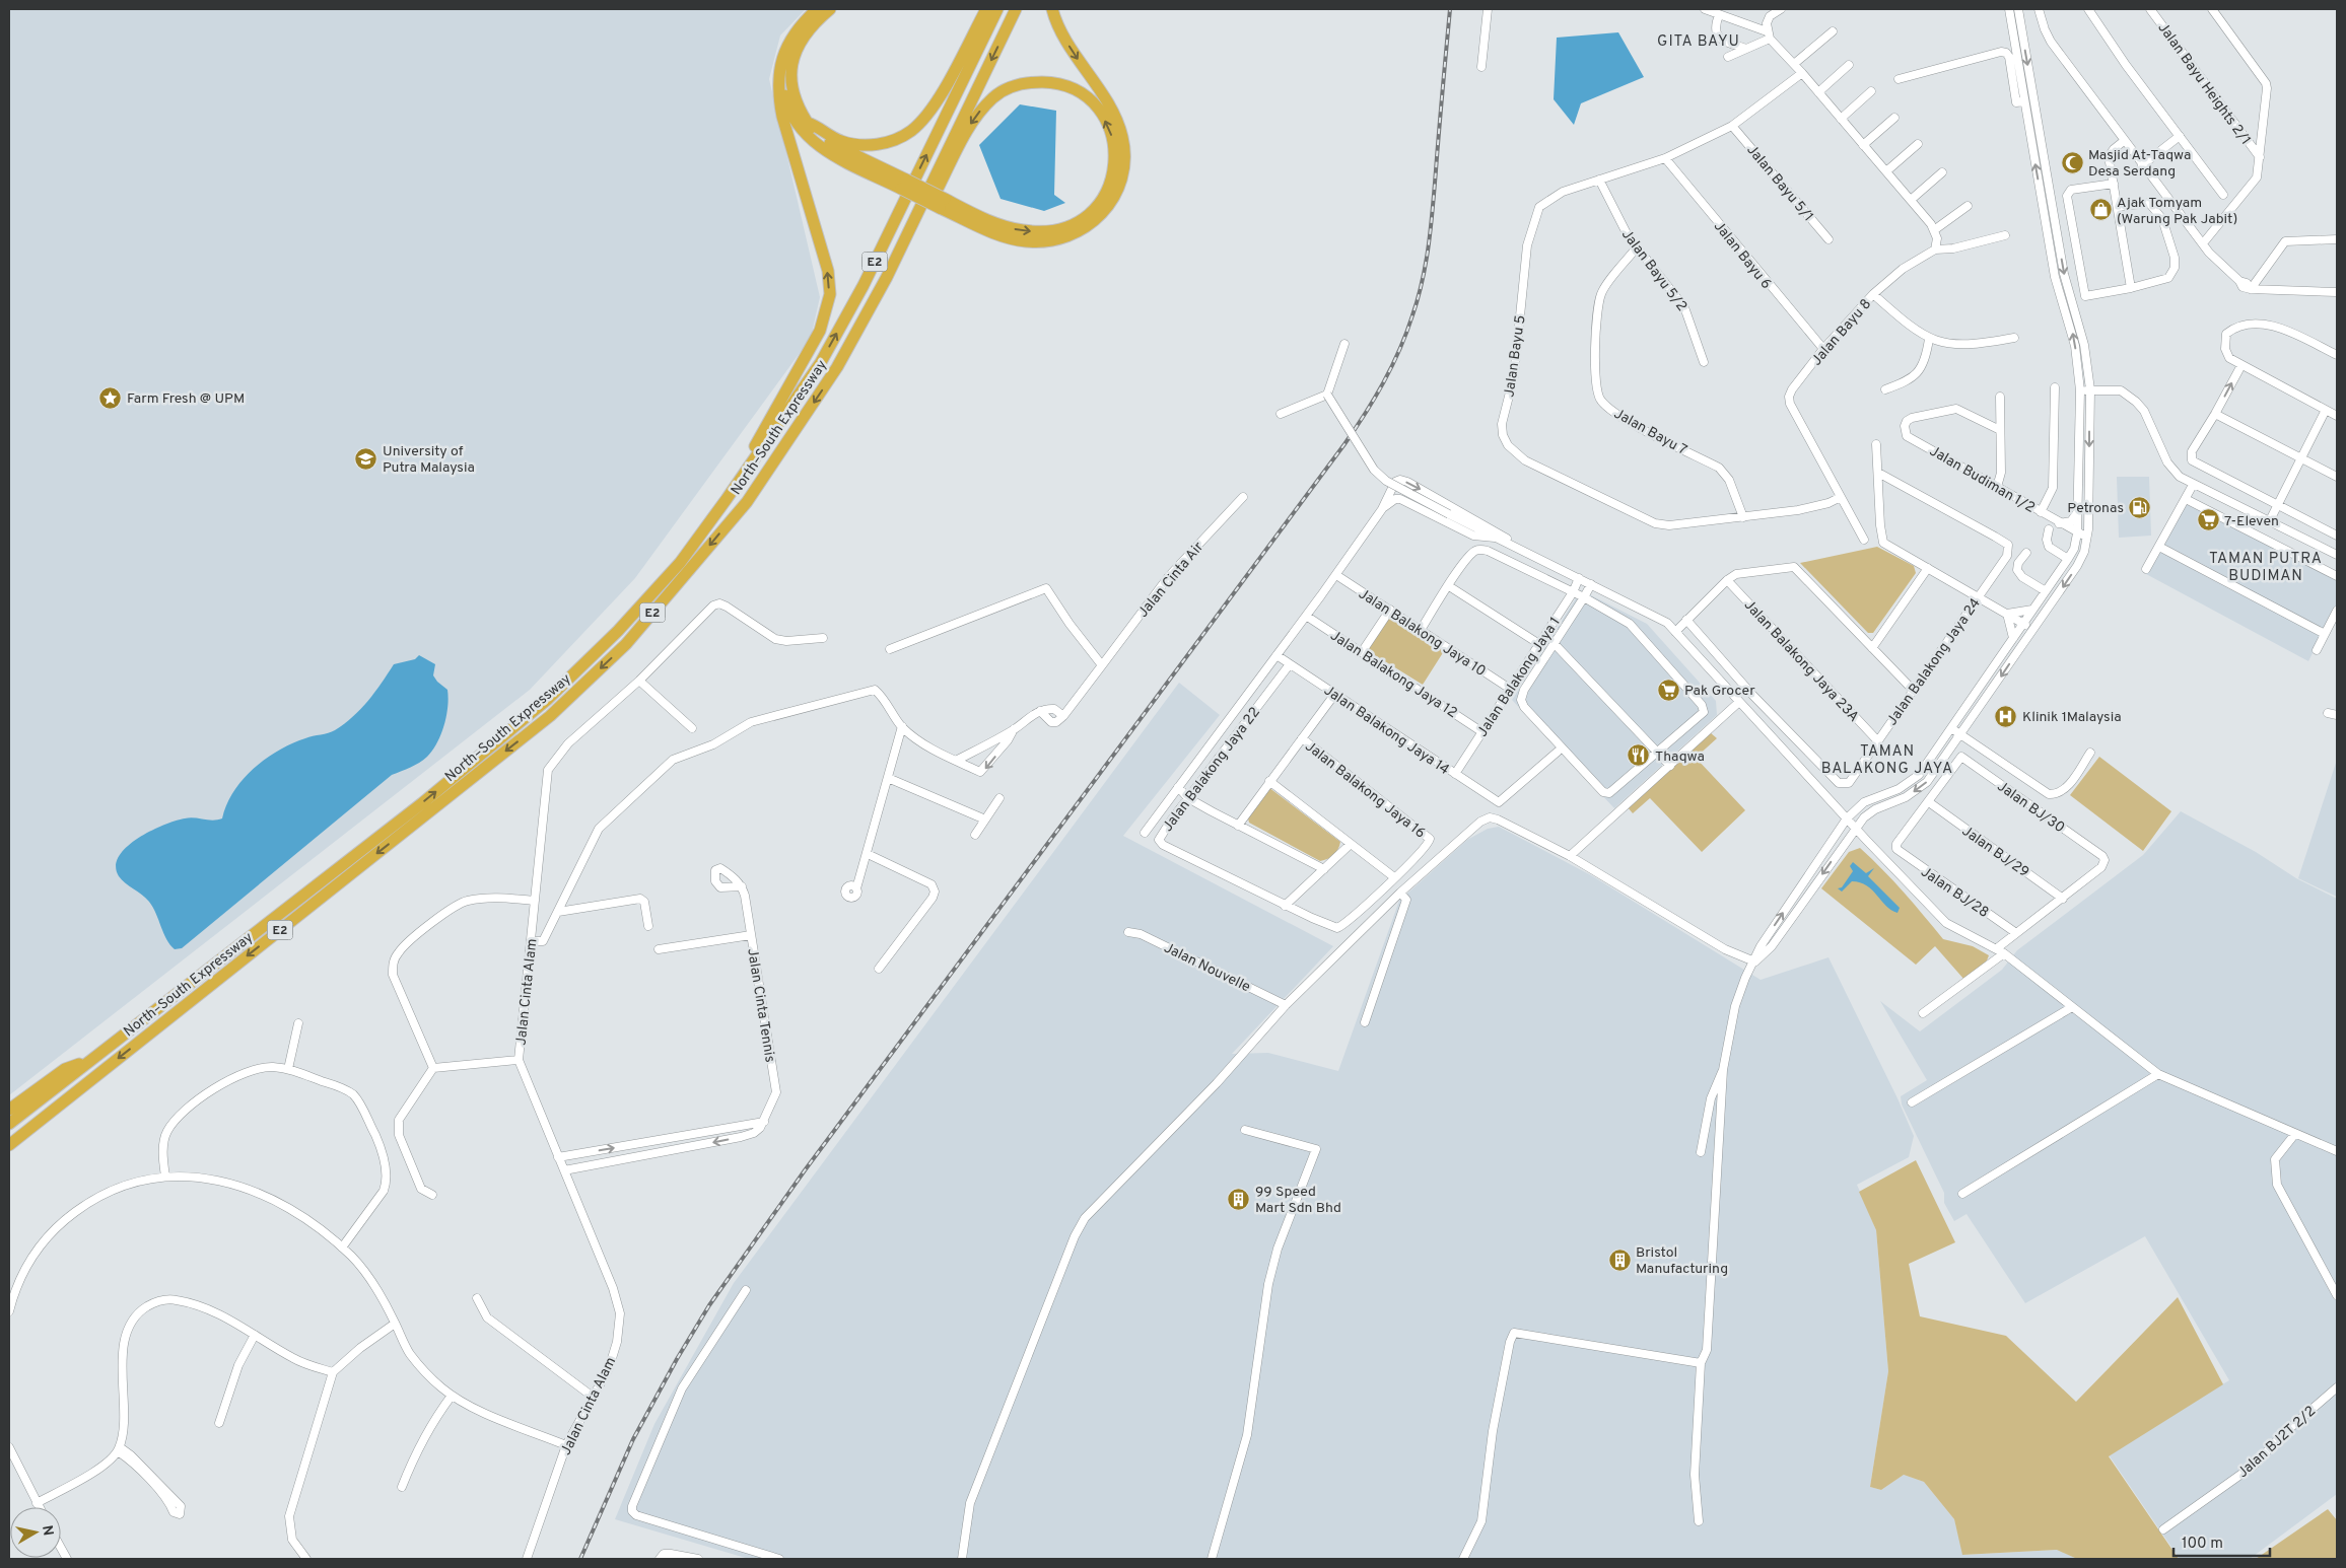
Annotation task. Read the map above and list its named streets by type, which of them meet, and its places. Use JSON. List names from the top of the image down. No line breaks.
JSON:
{"streets":{"highway":["E2","North–South Expressway"],"street":["Jalan Bayu Heights 2/1","Jalan Bayu 5/1","Jalan Bayu 6","Jalan Bayu 5/2","Jalan Bayu 8","Jalan Bayu 5","Jalan Bayu 7","Jalan Budiman 1/2","Jalan Cinta Air","Jalan Balakong Jaya 10","Jalan Balakong Jaya 23A","Jalan Balakong Jaya 24","Jalan Balakong Jaya 12","Jalan Balakong Jaya 1","Jalan Balakong Jaya 14","Jalan Balakong Jaya 22","Jalan Balakong Jaya 16","Jalan BJ/30","Jalan BJ/29","Jalan BJ/28","Jalan Nouvelle","Jalan Cinta Alam","Jalan Cinta Tennis","Jalan BJ2T 2/2"]},"crossings":[["Jalan Bayu 5/1","Jalan Bayu 5"],["Jalan Bayu 6","Jalan Bayu 8"],["Jalan Bayu 6","Jalan Bayu 5"],["Jalan Bayu 5/2","Jalan Bayu 5"],["Jalan Bayu 5/2","Jalan Bayu 7"],["Jalan Bayu 8","Jalan Bayu 5"],["Jalan Bayu 5","Jalan Bayu 7"],["Jalan Balakong Jaya 10","Jalan Balakong Jaya 1"],["Jalan Balakong Jaya 23A","Jalan Balakong Jaya 24"],["Jalan Balakong Jaya 12","Jalan Balakong Jaya 1"],["Jalan Balakong Jaya 1","Jalan Balakong Jaya 14"],["Jalan Balakong Jaya 14","Jalan Balakong Jaya 22"],["Jalan Balakong Jaya 22","Jalan Balakong Jaya 16"],["Jalan BJ/30","Jalan BJ/29"],["Jalan BJ/30","Jalan BJ/28"],["Jalan BJ/29","Jalan BJ/28"]],"districts":["GITA BAYU","TAMAN PUTRA BUDIMAN","TAMAN BALAKONG JAYA"],"places":{"mosque":["Masjid At-Taqwa Desa Serdang"],"shop":["Ajak Tomyam (Warung Pak Jabit)"],"place":["Farm Fresh @ UPM"],"school or university":["University of Putra Malaysia"],"fuel station":["Petronas"],"supermarket":["7-Eleven","Pak Grocer"],"hospital":["Klinik 1Malaysia"],"restaurant":["Thaqwa"],"building":["99 Speed Mart Sdn Bhd","Bristol Manufacturing"]},"scale_bar":"100 m","north":"right"}
